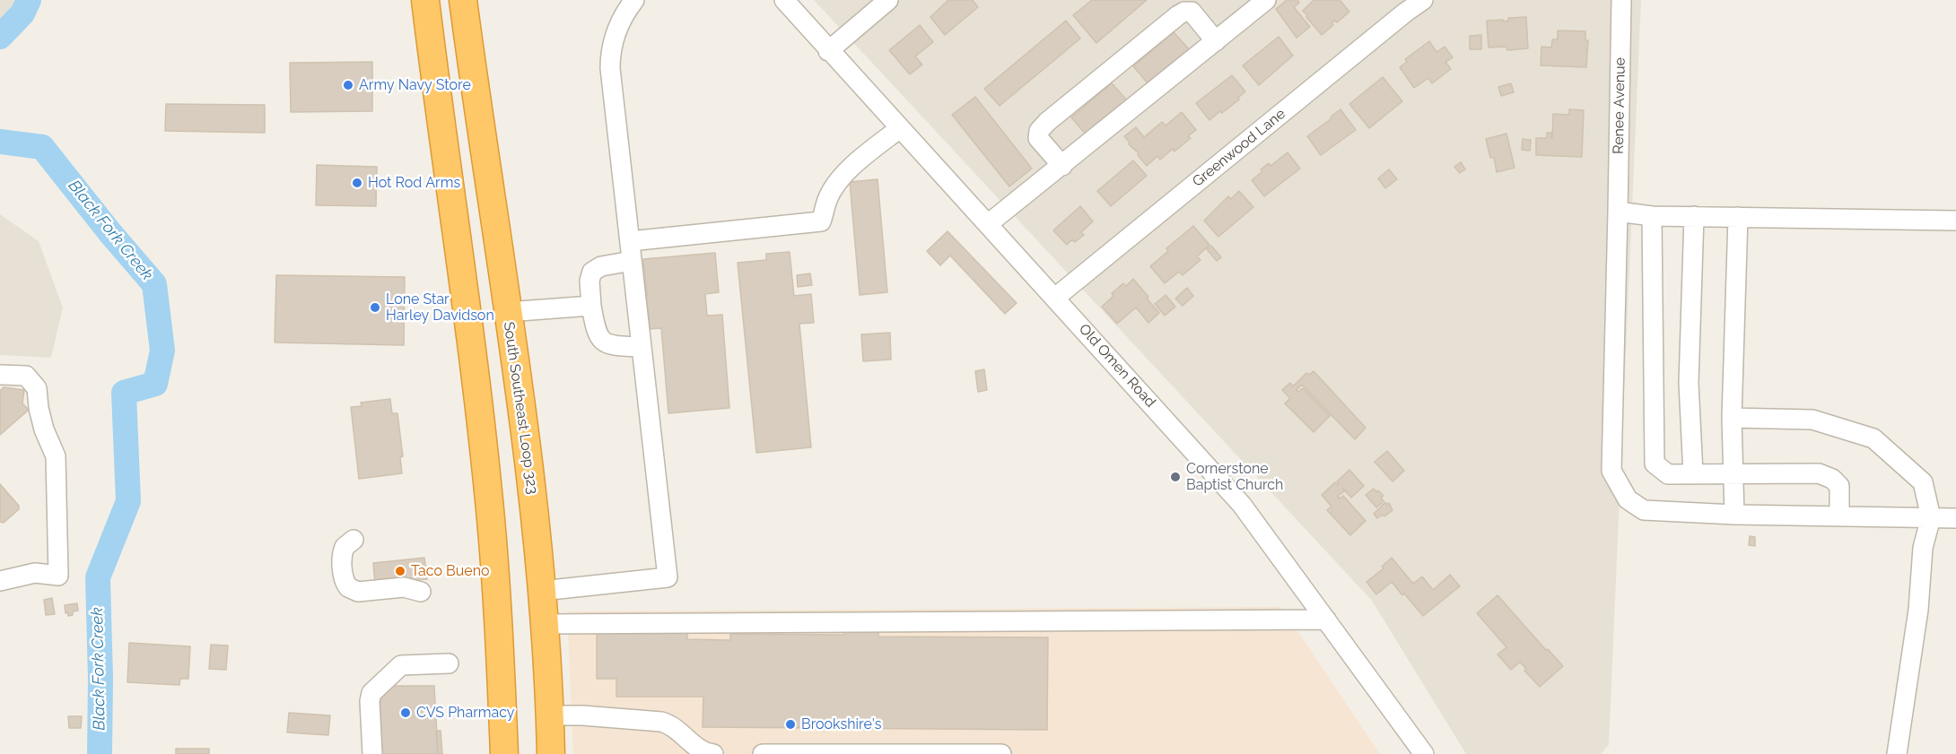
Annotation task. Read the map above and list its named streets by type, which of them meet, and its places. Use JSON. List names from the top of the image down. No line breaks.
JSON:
{"streets":{"highway":["South Southeast Loop 323"],"street":["Renee Avenue","Greenwood Lane","Old Omen Road"]},"crossings":[["Greenwood Lane","Old Omen Road"]],"water":["Black Fork Creek"],"places":["Army Navy Store","Hot Rod Arms","Lone Star Harley Davidson","Cornerstone Baptist Church","Taco Bueno","CVS Pharmacy","Brookshire's"]}
